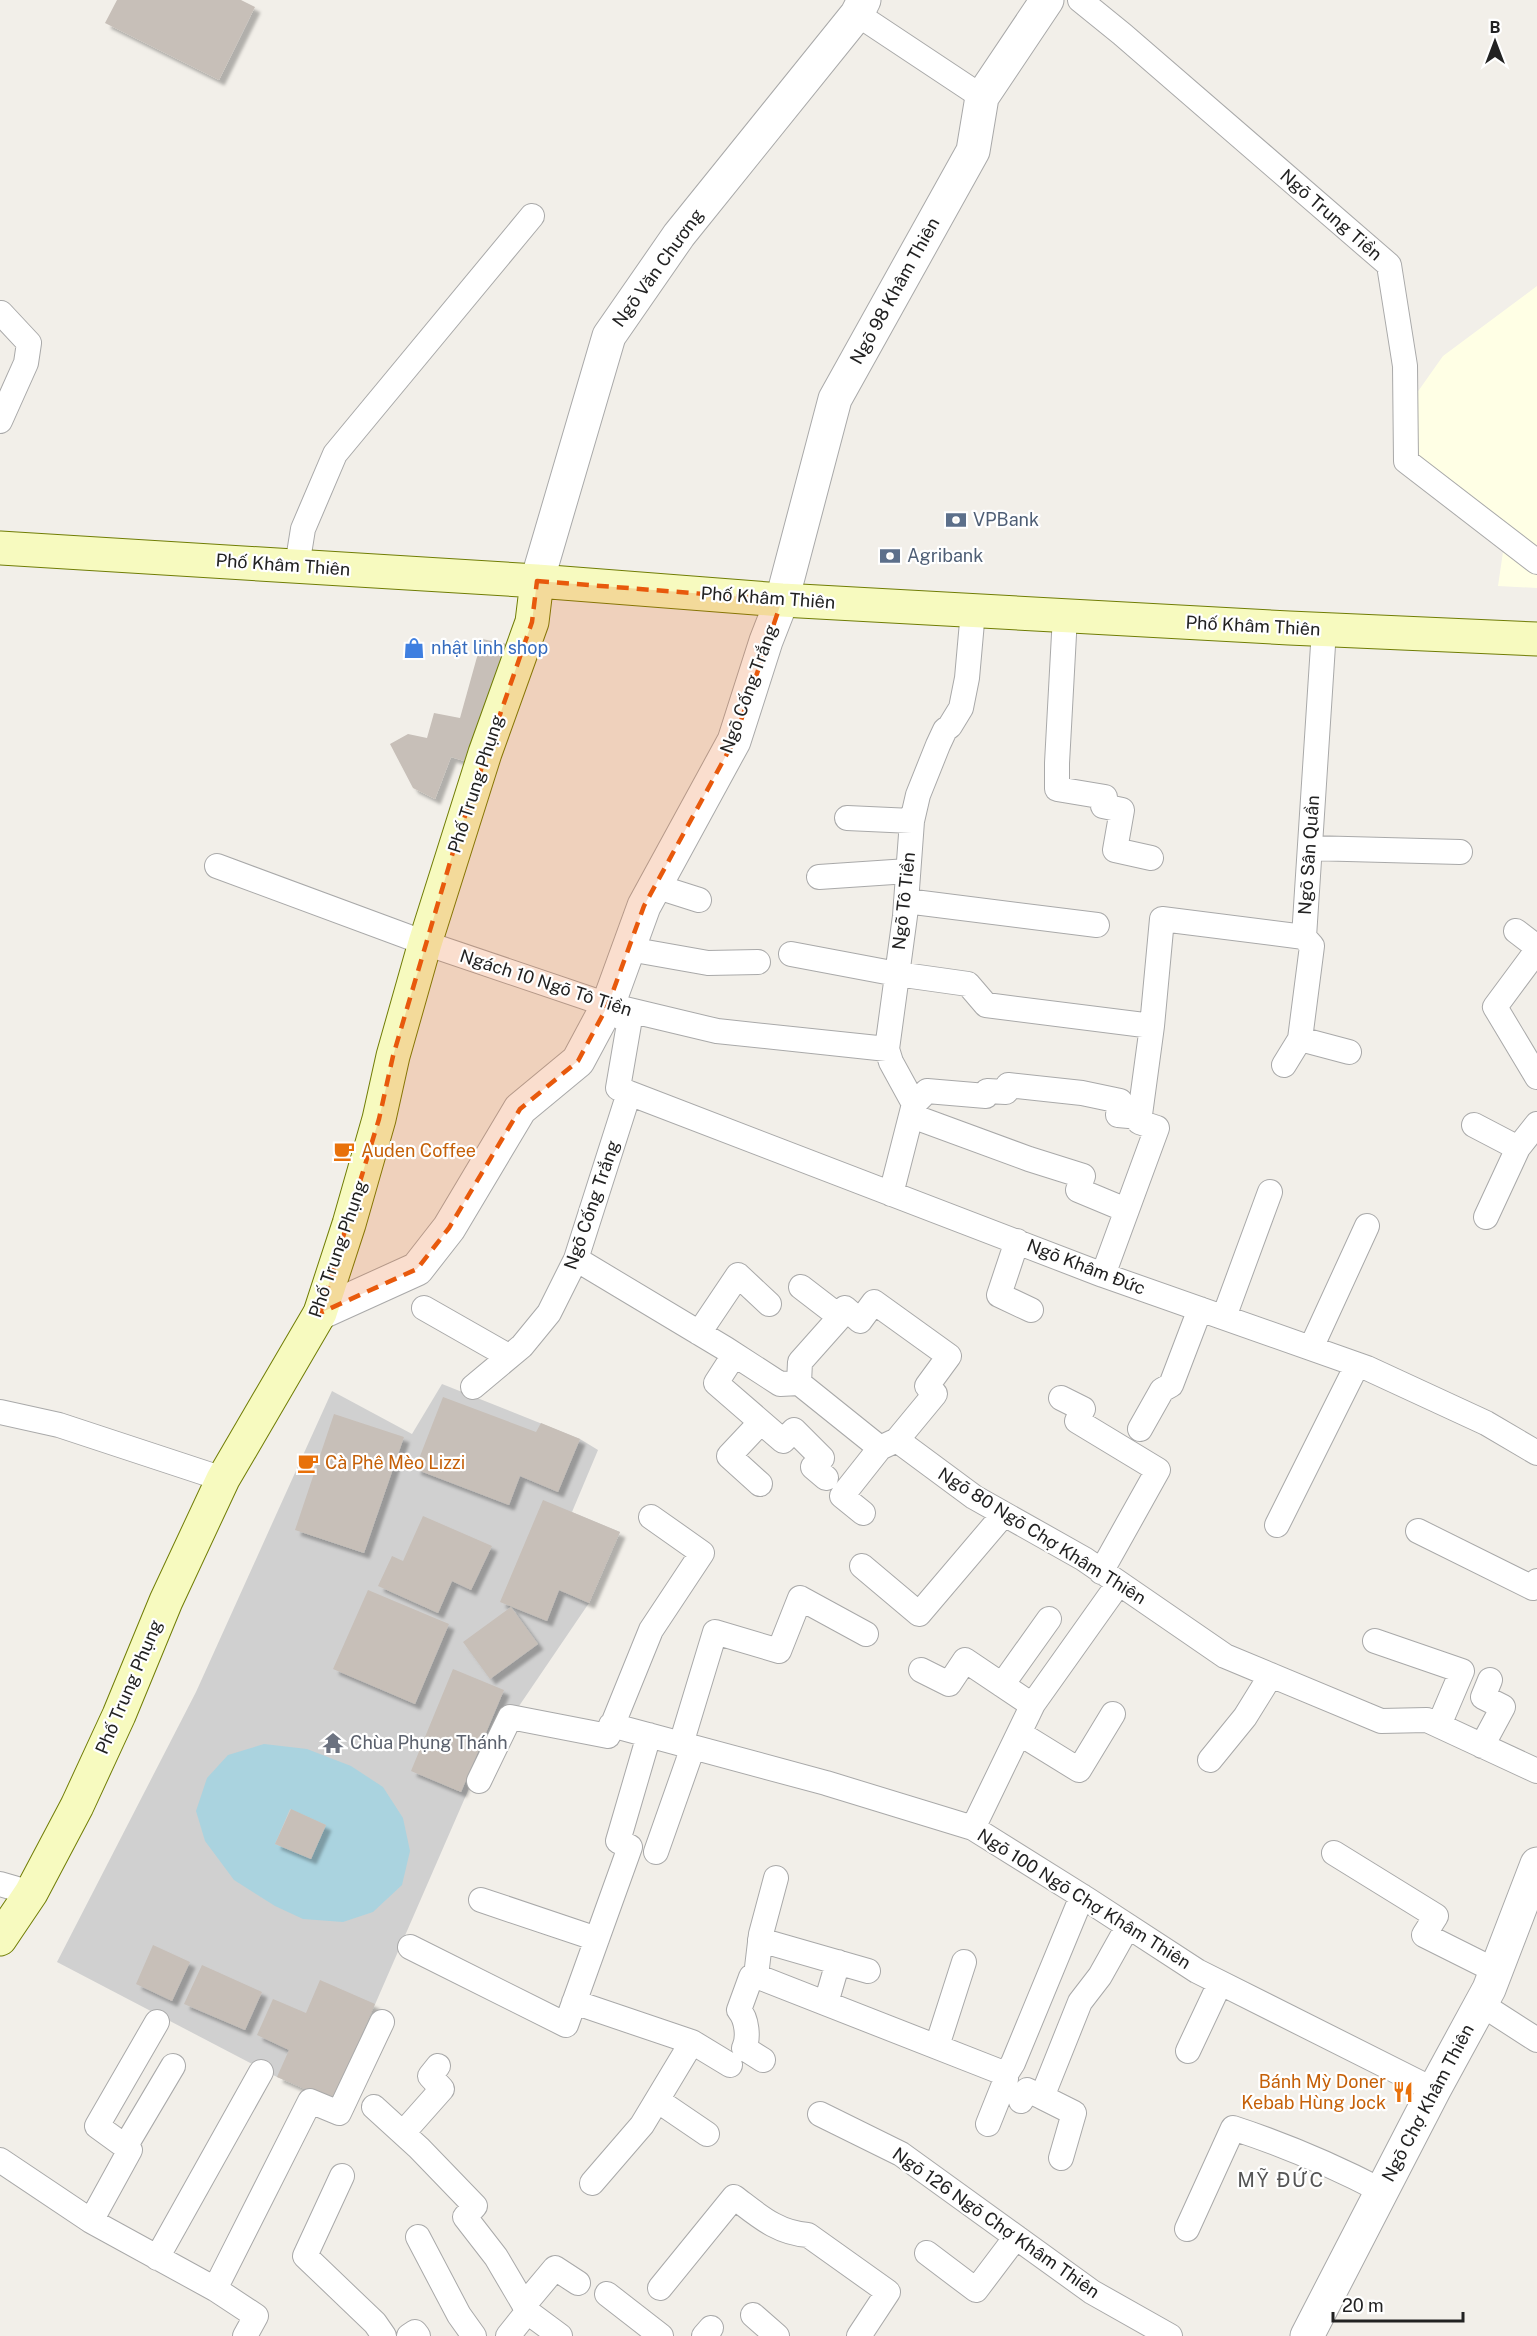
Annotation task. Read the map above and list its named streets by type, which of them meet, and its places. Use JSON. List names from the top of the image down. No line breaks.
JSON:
{"streets":{"main road":["Phố Khâm Thiên","Phố Trung Phụng"],"street":["Ngõ Văn Chương","Ngõ 98 Khâm Thiên","Ngõ Cống Trắng","Ngõ Chợ Khâm Thiên"],"lane":["Ngõ Trung Tiền","Ngõ Sân Quần","Ngõ Tô Tiền","Ngách 10 Ngõ Tô Tiền","Ngõ Khâm Đức","Ngõ 80 Ngõ Chợ Khâm Thiên","Ngõ 100 Ngõ Chợ Khâm Thiên","Ngõ 126 Ngõ Chợ Khâm Thiên"]},"crossings":[["Ngõ Văn Chương","Phố Khâm Thiên"],["Ngõ Văn Chương","Phố Trung Phụng"],["Ngõ 98 Khâm Thiên","Phố Khâm Thiên"],["Ngõ 98 Khâm Thiên","Ngõ Cống Trắng"],["Phố Khâm Thiên","Ngõ Cống Trắng"],["Phố Khâm Thiên","Phố Trung Phụng"],["Phố Khâm Thiên","Ngõ Sân Quần"],["Phố Khâm Thiên","Ngõ Tô Tiền"],["Ngõ Cống Trắng","Phố Trung Phụng"],["Ngõ Cống Trắng","Ngách 10 Ngõ Tô Tiền"],["Ngõ Cống Trắng","Ngõ Khâm Đức"],["Ngõ Cống Trắng","Ngõ 80 Ngõ Chợ Khâm Thiên"],["Phố Trung Phụng","Ngách 10 Ngõ Tô Tiền"],["Ngõ Tô Tiền","Ngách 10 Ngõ Tô Tiền"],["Ngõ 100 Ngõ Chợ Khâm Thiên","Ngõ Chợ Khâm Thiên"]],"districts":["MỸ ĐỨC"],"places":{"bank":["VPBank","Agribank"],"shop":["nhật linh shop"],"cafe":["Auden Coffee","Cà Phê Mèo Lizzi"],"temple":["Chùa Phụng Thánh"],"restaurant":["Bánh Mỳ Doner Kebab Hùng Jock"]},"scale_bar":"20 m","north":"top"}
